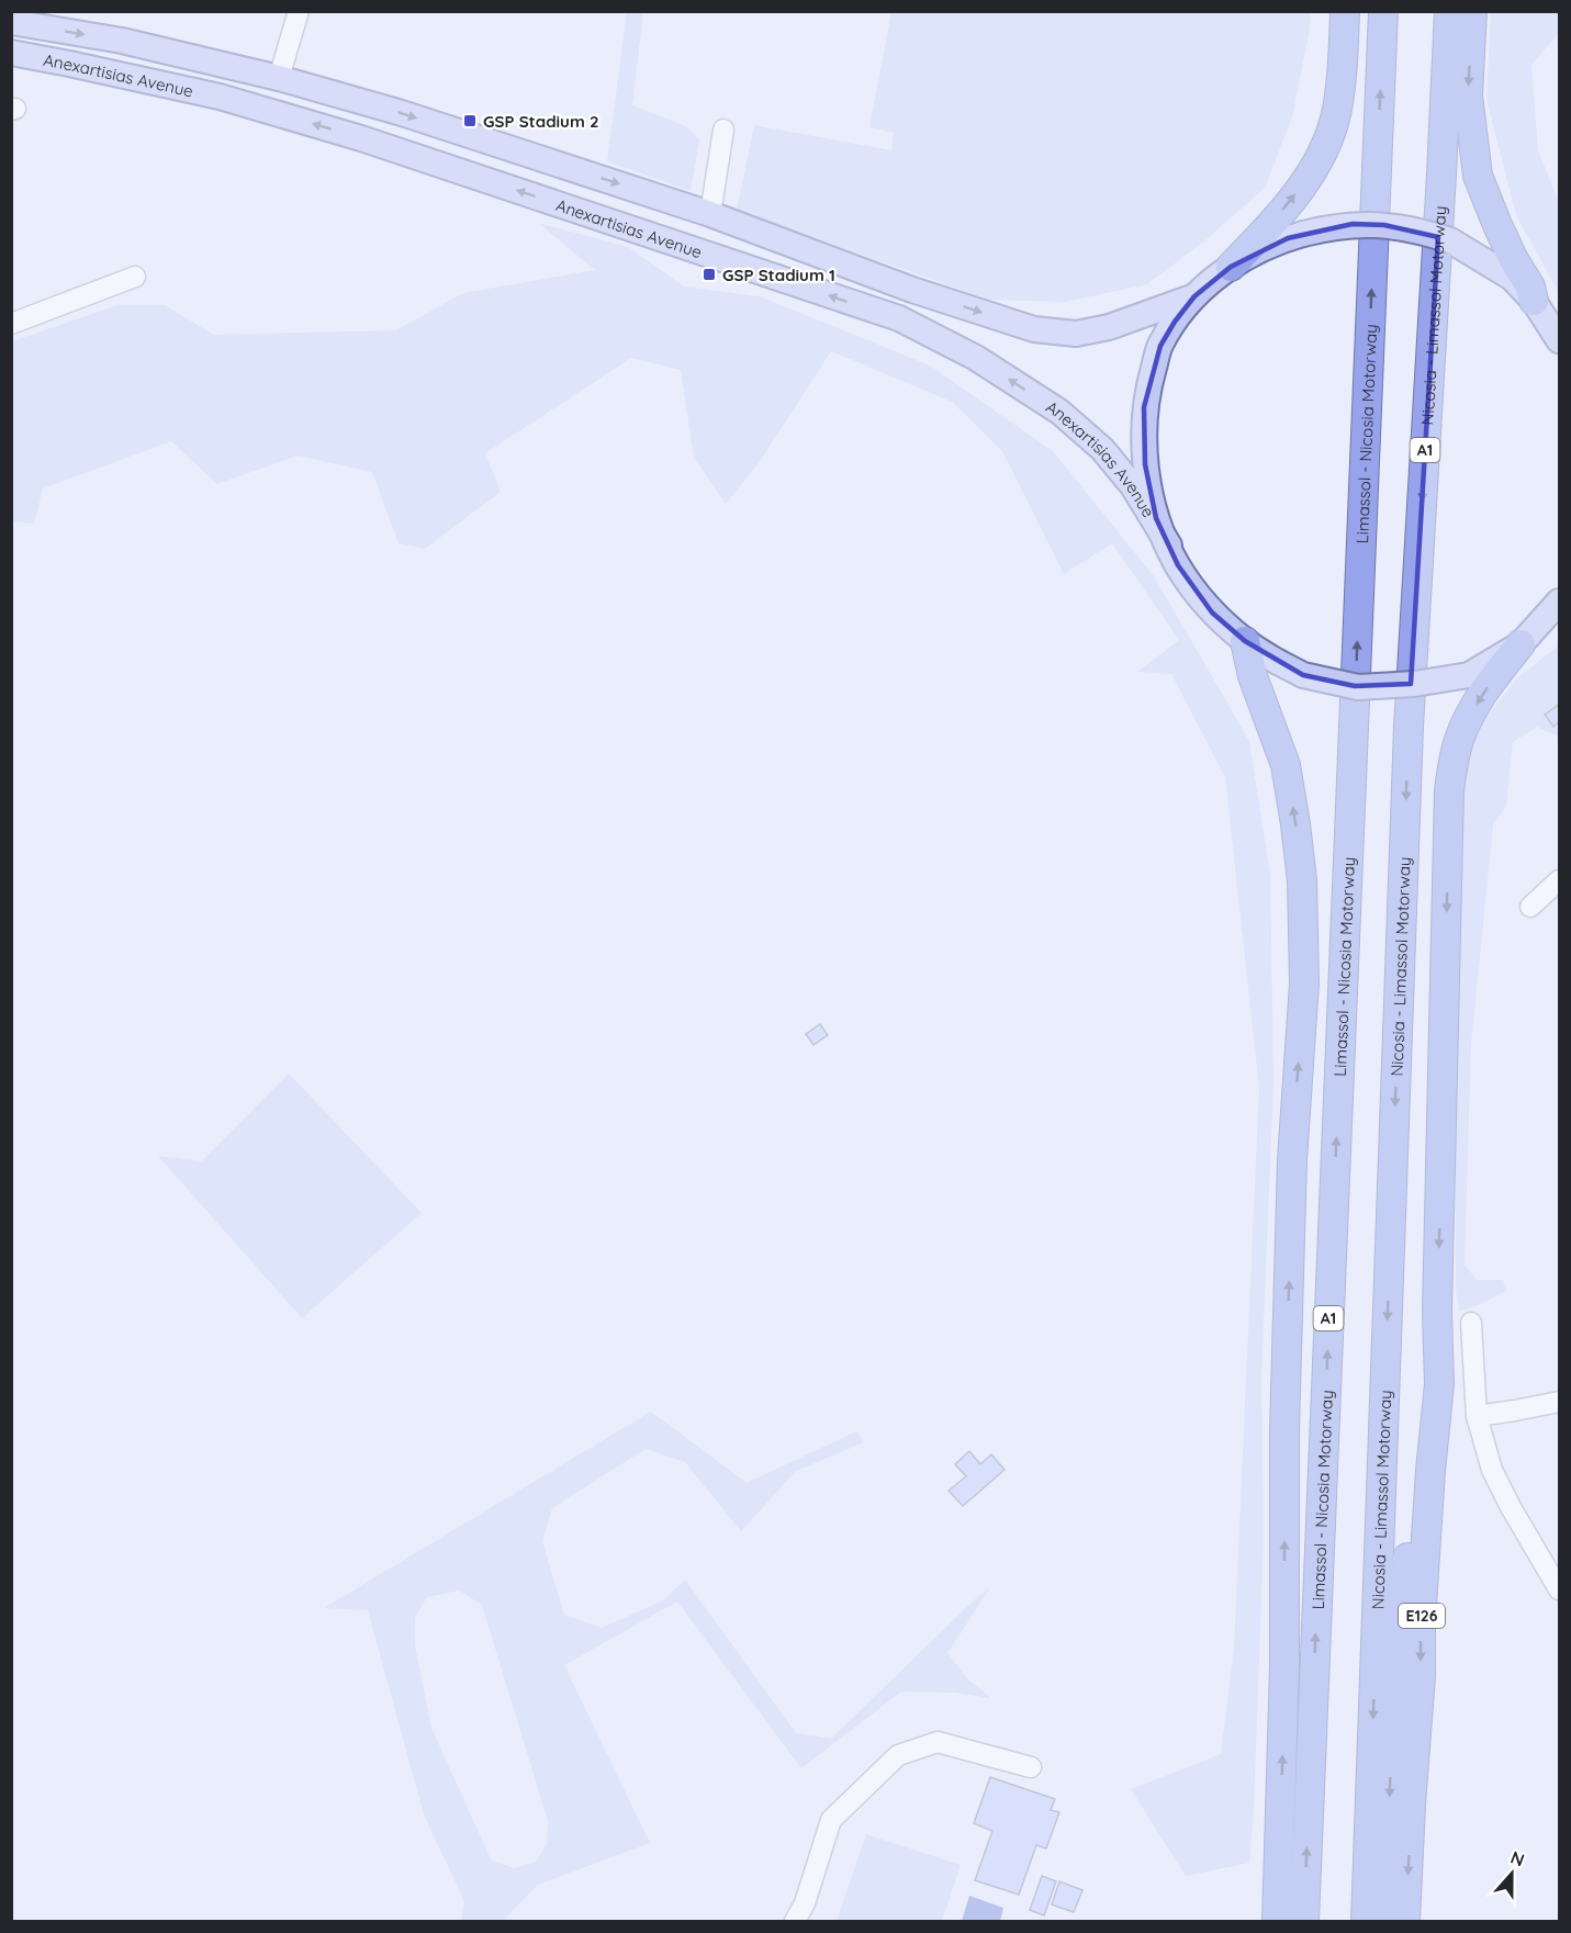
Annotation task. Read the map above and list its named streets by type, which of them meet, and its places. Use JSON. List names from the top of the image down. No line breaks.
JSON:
{"streets":{"highway":["Nicosia - Limassol Motorway","Limassol - Nicosia Motorway","A1","E126"],"main road":["Anexartisias Avenue"]},"places":{"transit":["GSP Stadium 2","GSP Stadium 1"]},"north":"top"}
